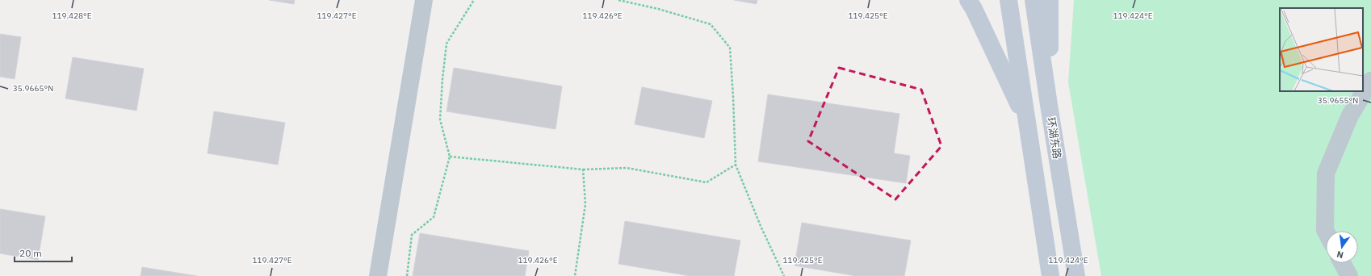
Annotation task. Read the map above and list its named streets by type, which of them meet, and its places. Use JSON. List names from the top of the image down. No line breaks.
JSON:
{"streets":{"main road":["环湖东路"]},"scale_bar":"20 m","north":"bottom","coordinates":["119.428°E","119.427°E","119.426°E","119.425°E","119.424°E","35.9665°N","35.9655°N"]}
